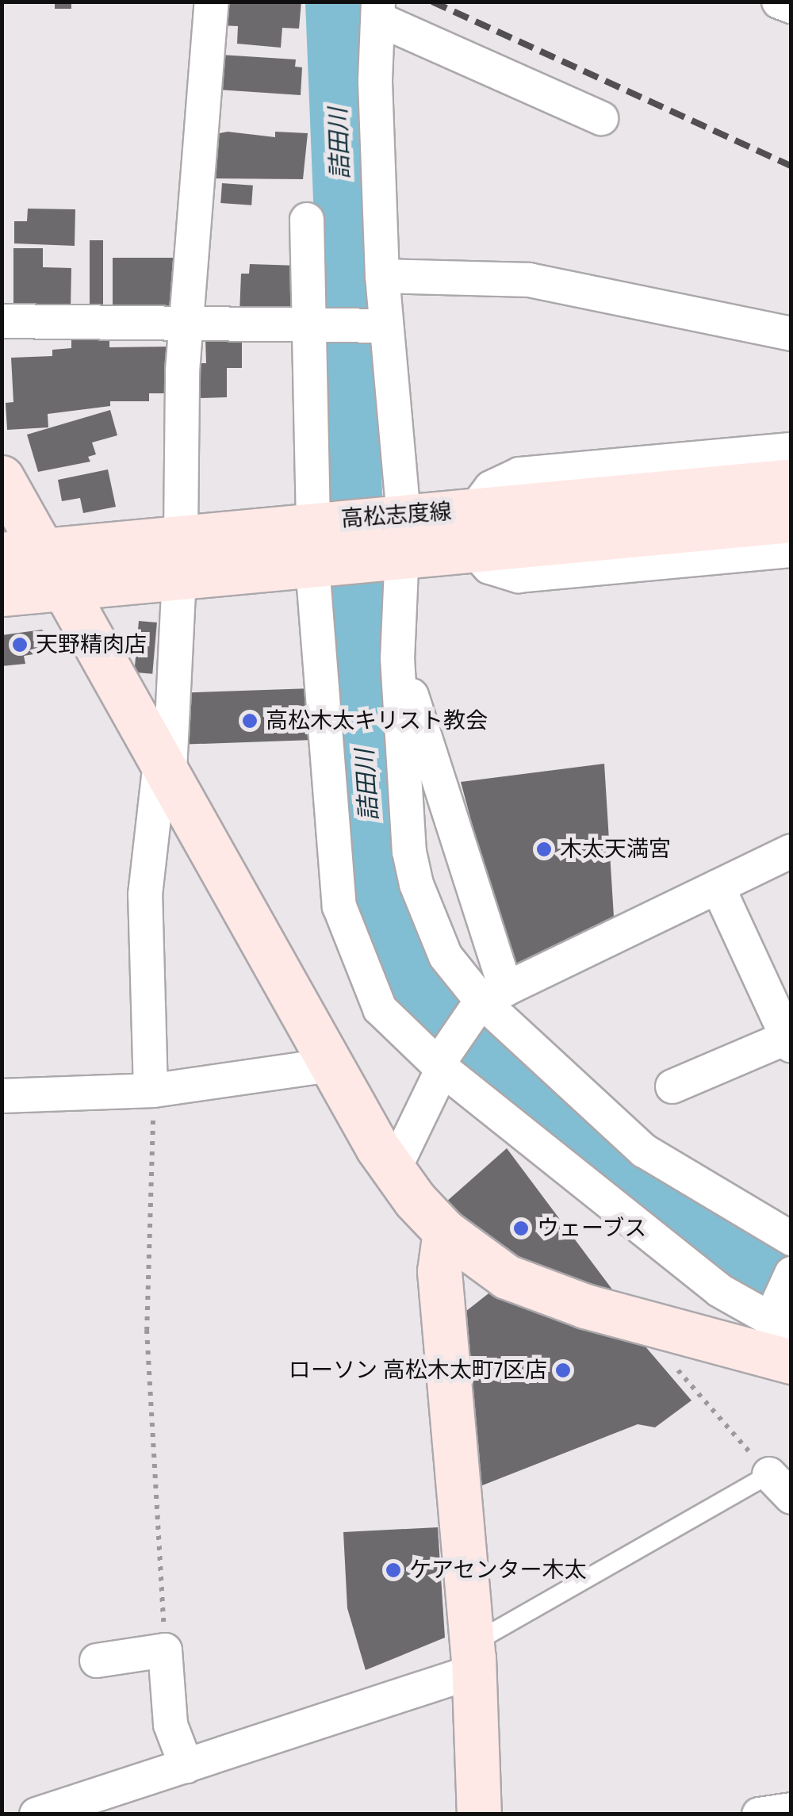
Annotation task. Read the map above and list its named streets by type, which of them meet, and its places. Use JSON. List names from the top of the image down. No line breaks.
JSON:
{"streets":{"street":["高松志度線"]},"water":["詰田川"],"places":["天野精肉店","高松木太キリスト教会","木太天満宮","ウェーブス","ローソン 高松木太町7区店","ケアセンター木太"]}
